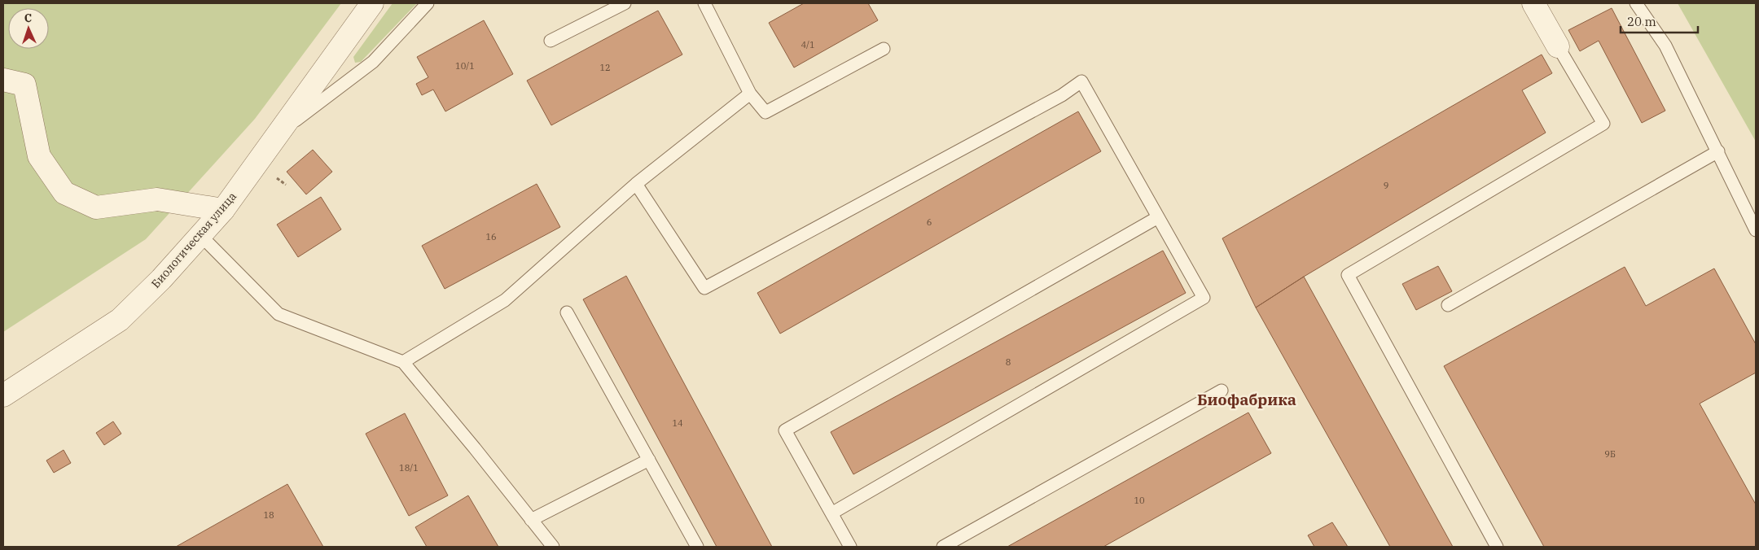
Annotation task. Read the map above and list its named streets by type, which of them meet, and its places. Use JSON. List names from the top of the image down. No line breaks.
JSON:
{"streets":{"street":["Биологическая улица"]},"districts":["Биофабрика"],"house_numbers":["4/1","10/1","12","9","6","16","8","14","9Б","18/1","10","18"],"scale_bar":"20 m","north":"top"}
